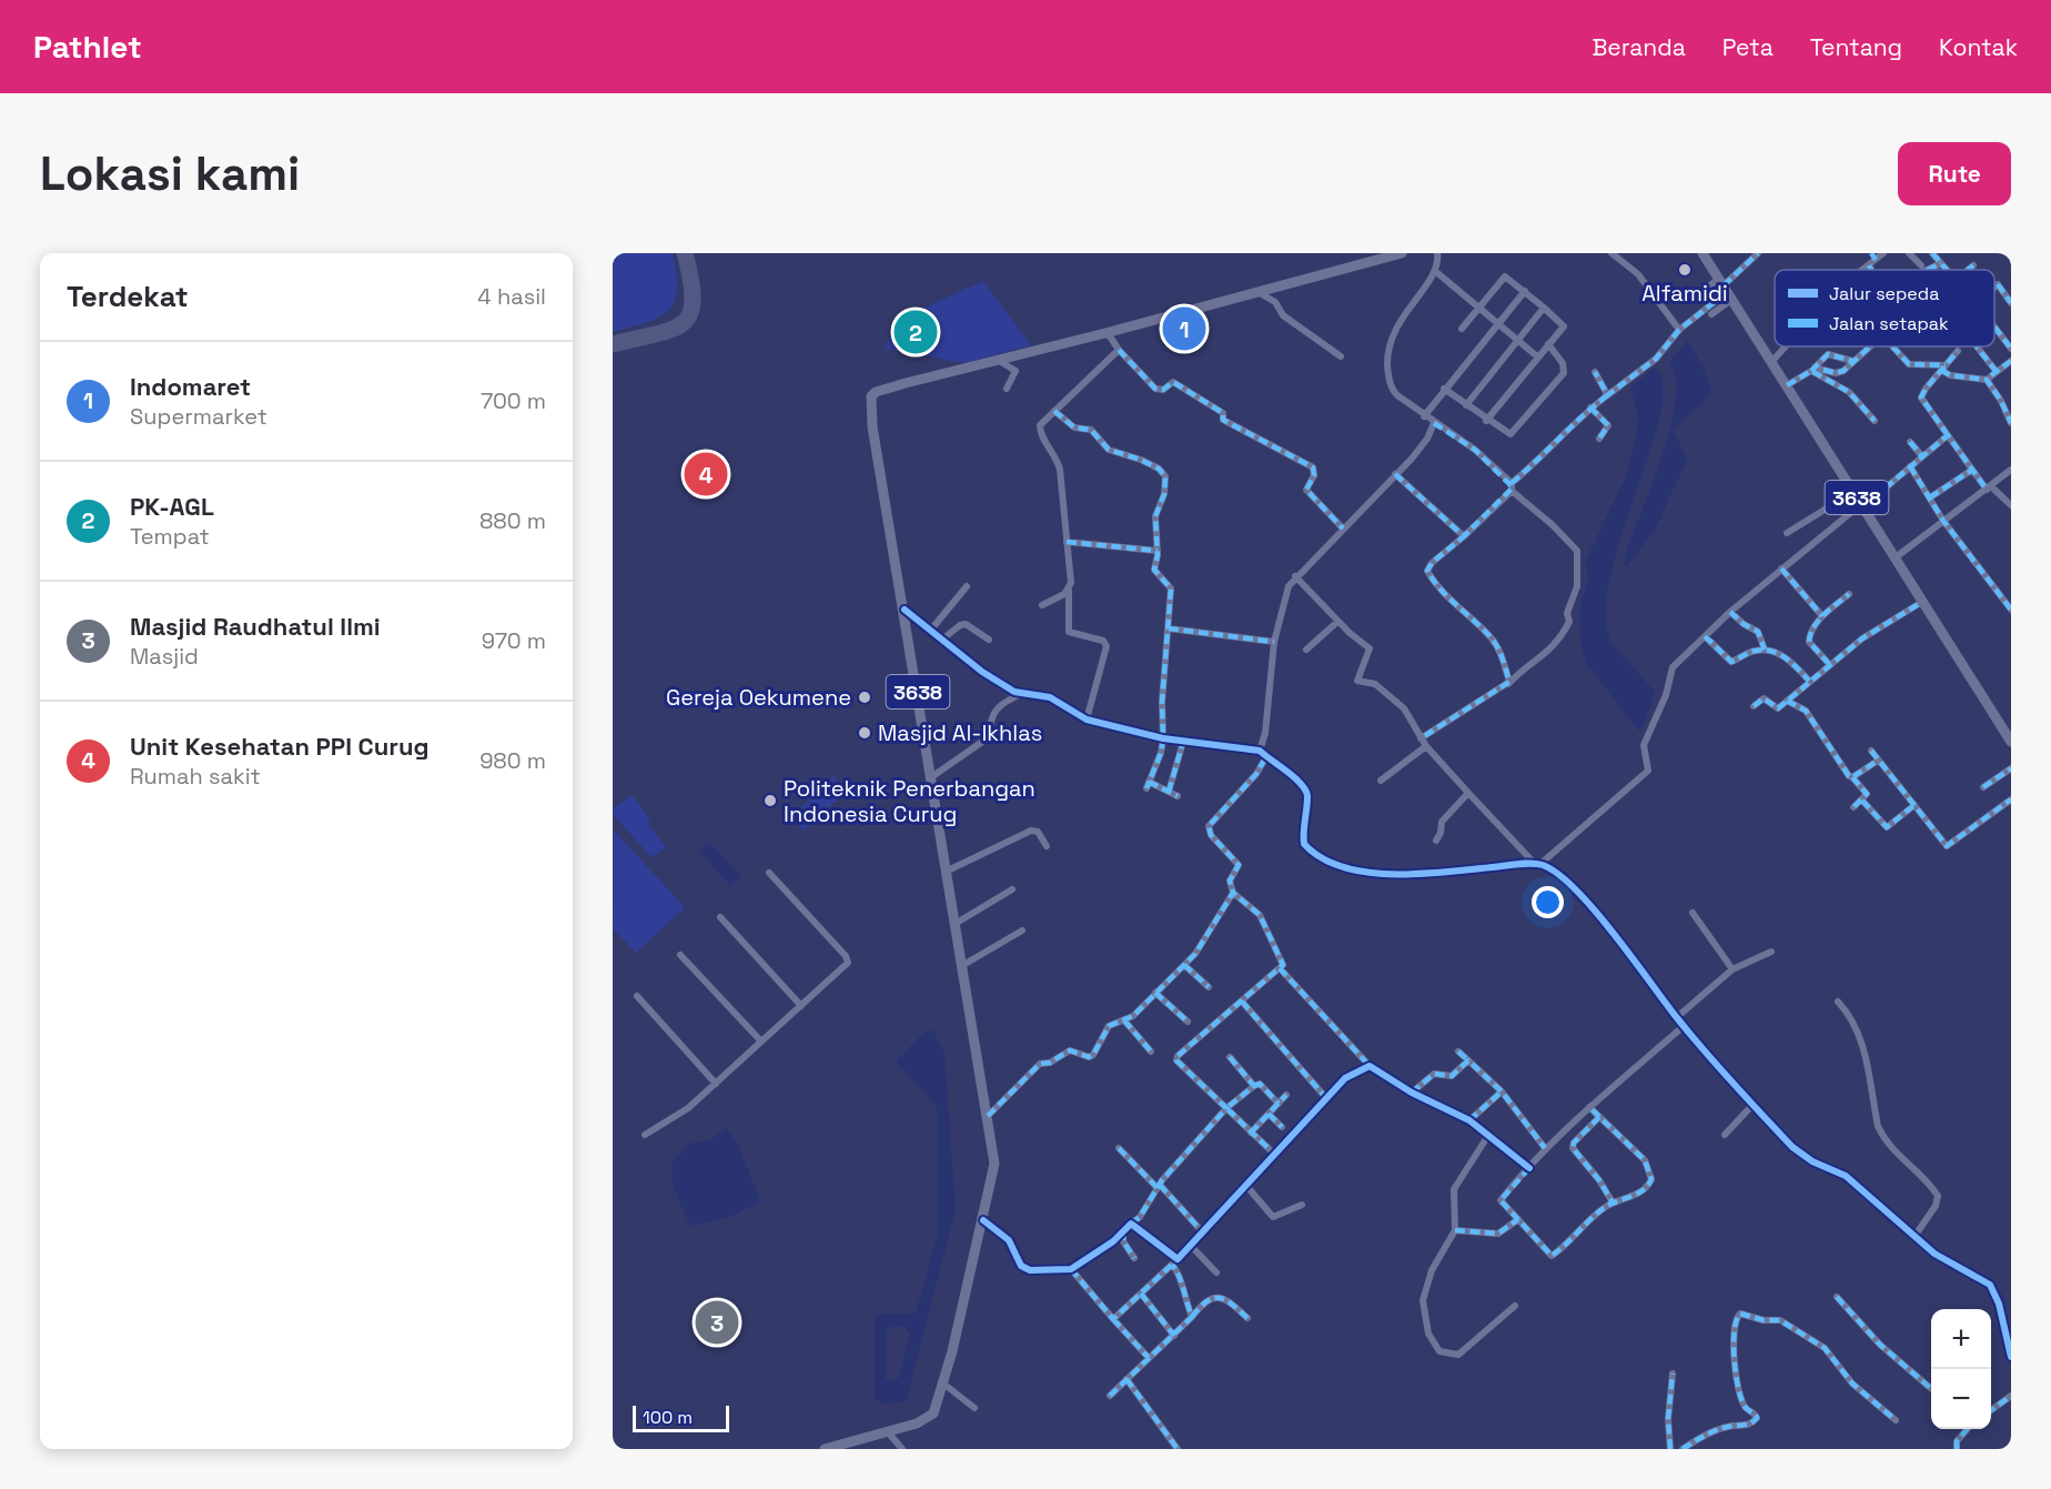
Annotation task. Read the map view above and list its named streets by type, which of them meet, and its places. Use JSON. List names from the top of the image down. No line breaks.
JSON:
{"streets":{"main road":["3638"]},"places":["Alfamidi","Gereja Oekumene","Masjid Al-Ikhlas","Politeknik Penerbangan Indonesia Curug"],"legend":["Jalur sepeda","Jalan setapak"],"scale_bar":"100 m","page":{"header":"Pathlet","nav":["Beranda","Peta","Tentang","Kontak"],"buttons":"Rute","title":"Lokasi kami","heading":["Terdekat","4 hasil"],"pins":["1","2","4","3"],"list":[{"mark":"1","name":"Indomaret","note":"Supermarket","value":"700 m"},{"mark":"2","name":"PK-AGL","note":"Tempat","value":"880 m"},{"mark":"3","name":"Masjid Raudhatul Ilmi","note":"Masjid","value":"970 m"},{"mark":"4","name":"Unit Kesehatan PPI Curug","note":"Rumah sakit","value":"980 m"}],"map_buttons":["+","−"],"scale":"100 m"}}
